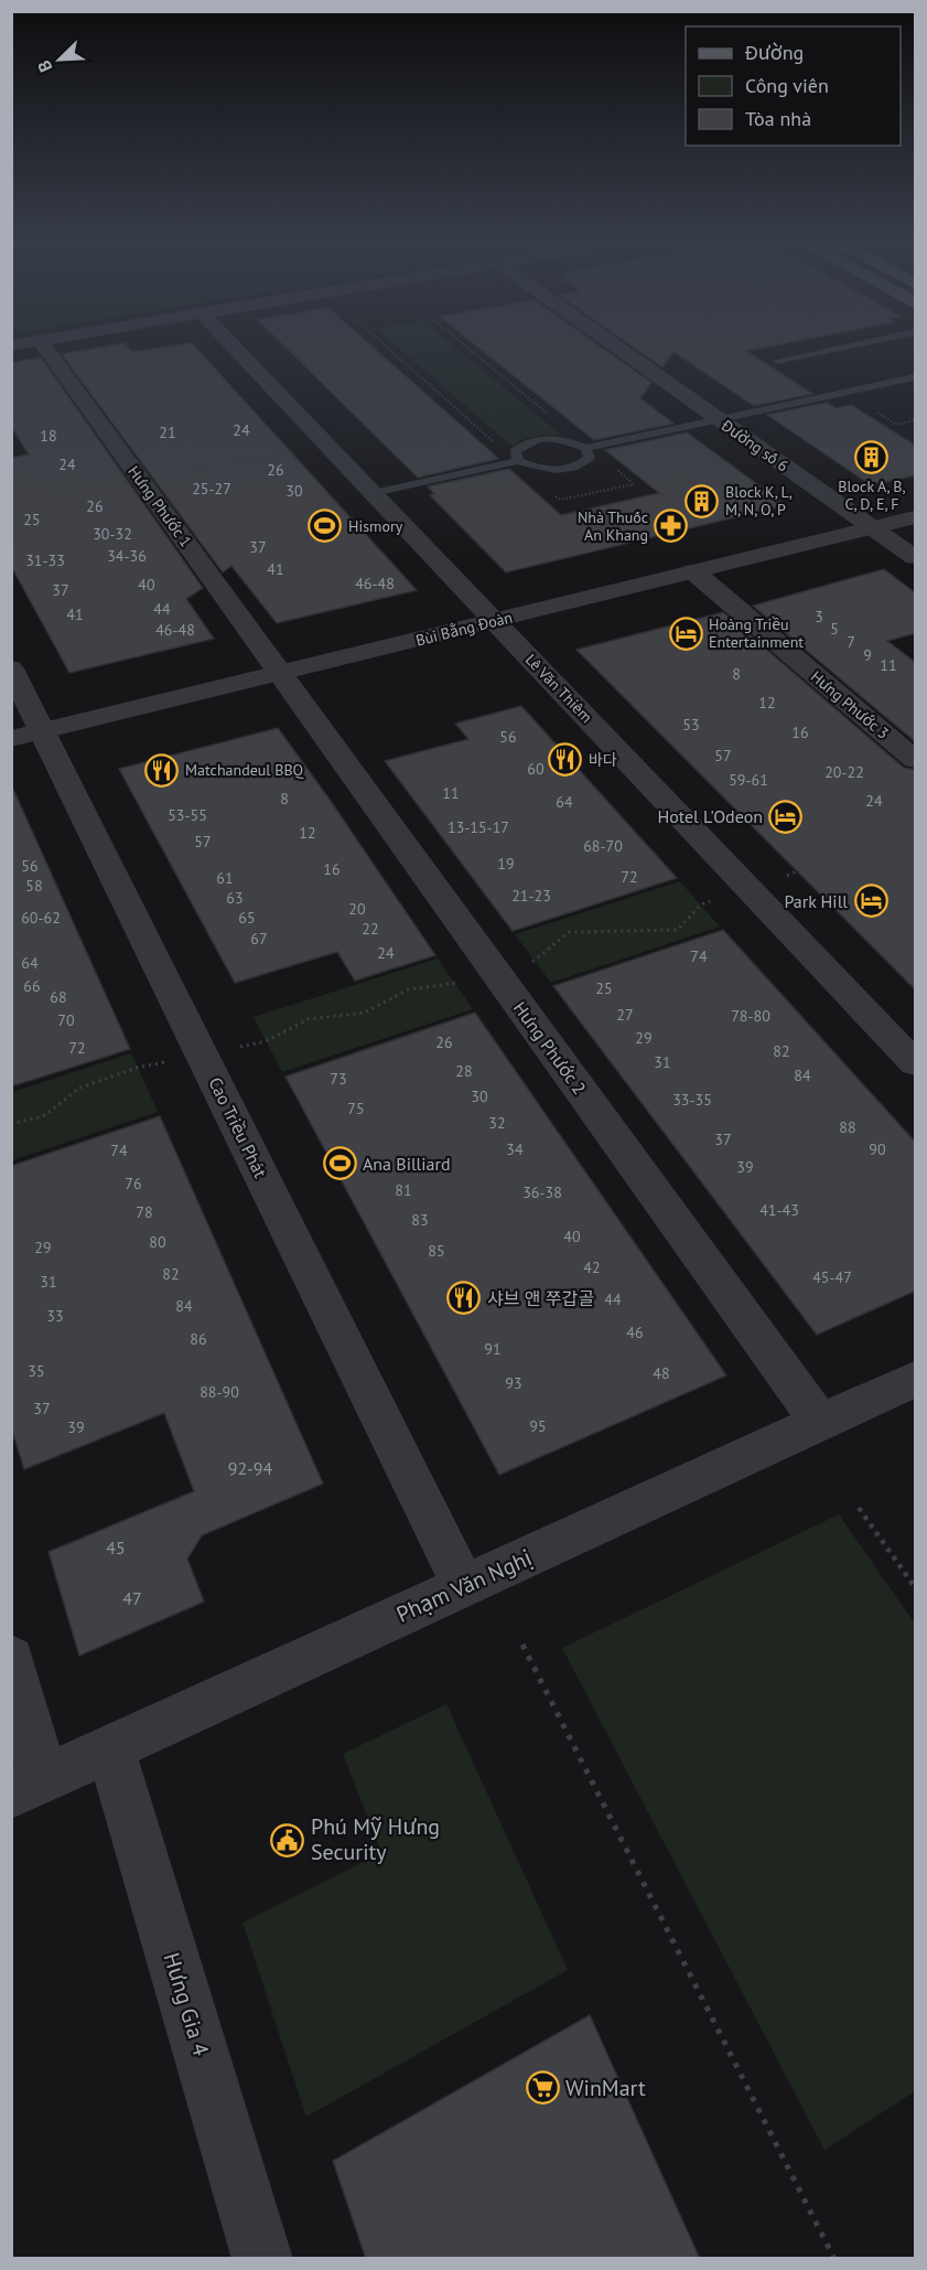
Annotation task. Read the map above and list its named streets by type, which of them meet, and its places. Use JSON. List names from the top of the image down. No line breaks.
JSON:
{"streets":{"street":["Đường số 6","Hưng Phước 1","Bùi Bằng Đoàn","Lê Văn Thiêm","Hưng Phước 3","Hưng Phước 2","Cao Triều Phát","Phạm Văn Nghị","Hưng Gia 4"]},"crossings":[["Đường số 6","Bùi Bằng Đoàn"],["Hưng Phước 1","Bùi Bằng Đoàn"],["Hưng Phước 1","Hưng Phước 2"],["Bùi Bằng Đoàn","Lê Văn Thiêm"],["Bùi Bằng Đoàn","Hưng Phước 3"],["Bùi Bằng Đoàn","Hưng Phước 2"],["Bùi Bằng Đoàn","Cao Triều Phát"],["Hưng Phước 2","Phạm Văn Nghị"],["Cao Triều Phát","Phạm Văn Nghị"],["Phạm Văn Nghị","Hưng Gia 4"]],"places":{"building":["Block A, B, C, D, E, F","Block K, L, M, N, O, P"],"sports":["Hismory","Ana Billiard"],"pharmacy":["Nhà Thuốc An Khang"],"hotel":["Hoàng Triều Entertainment","Hotel L'Odeon","Park Hill"],"restaurant":["바다","Matchandeul BBQ","샤브 앤 쭈갑골"],"public building":["Phú Mỹ Hưng Security"],"supermarket":["WinMart"]},"house_numbers":["24","21","18","24","26","25-27","30","26","25","30-32","37","34-36","31-33","41","46-48","40","37","44","41","3","5","46-48","7","9","11","8","12","53","16","56","57","60","20-22","59-61","11","8","24","64","53-55","13-15-17","12","57","68-70","19","56","16","72","61","58","21-23","63","20","60-62","65","22","67","24","74","64","66","25","68","27","78-80","70","29","26","72","82","31","28","84","73","30","33-35","75","32","88","37","34","90","74","39","76","81","36-38","41-43","78","83","40","80","29","85","42","82","45-47","31","44","84","33","46","86","91","35","48","93","88-90","37","95","39","92-94","45","47"],"legend":["Đường","Công viên","Tòa nhà"],"north":"bottom left"}
